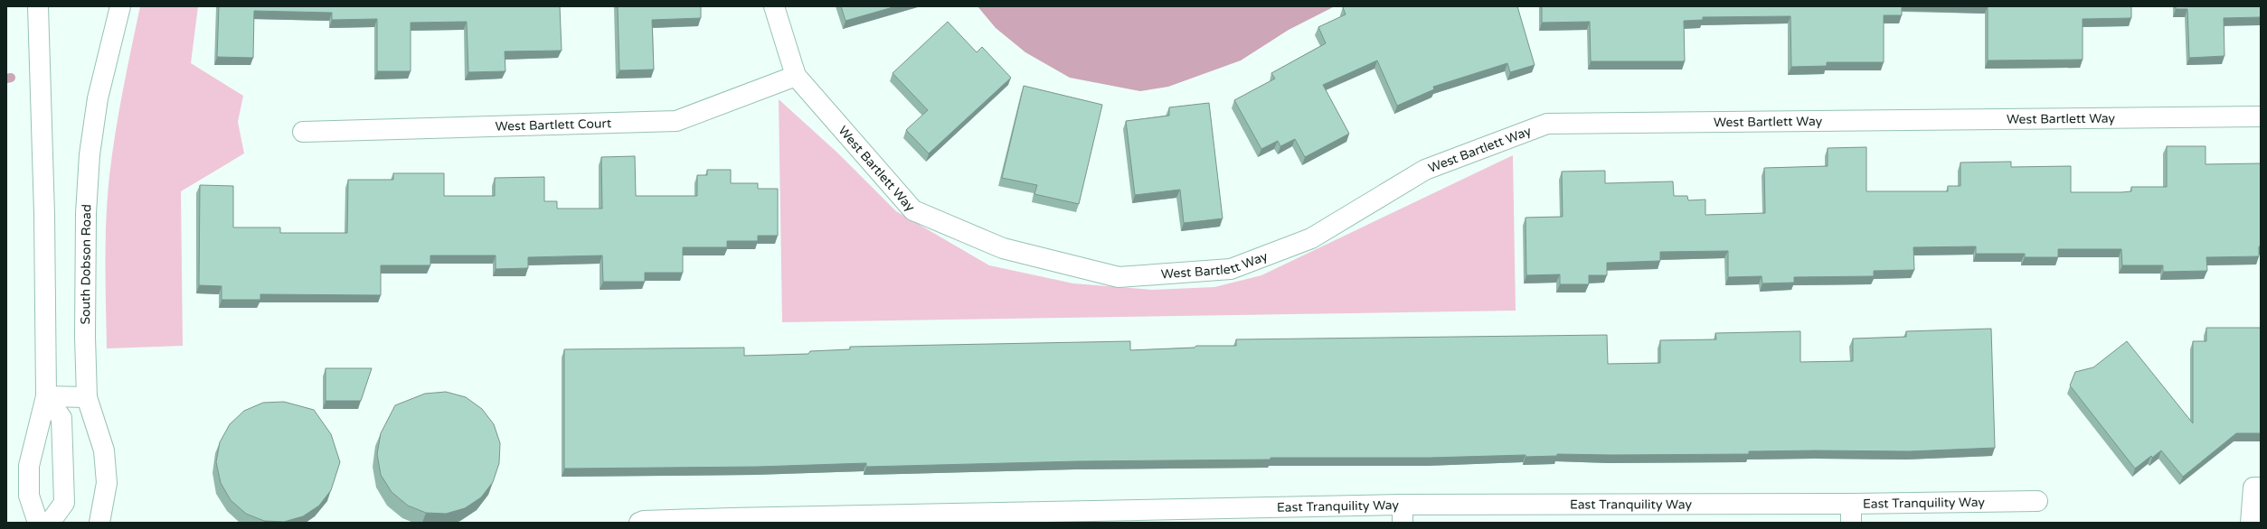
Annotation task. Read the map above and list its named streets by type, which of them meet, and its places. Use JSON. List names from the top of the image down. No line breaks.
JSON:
{"streets":{"street":["West Bartlett Way","West Bartlett Court","South Dobson Road","East Tranquility Way"]},"crossings":[["West Bartlett Way","West Bartlett Court"]]}
